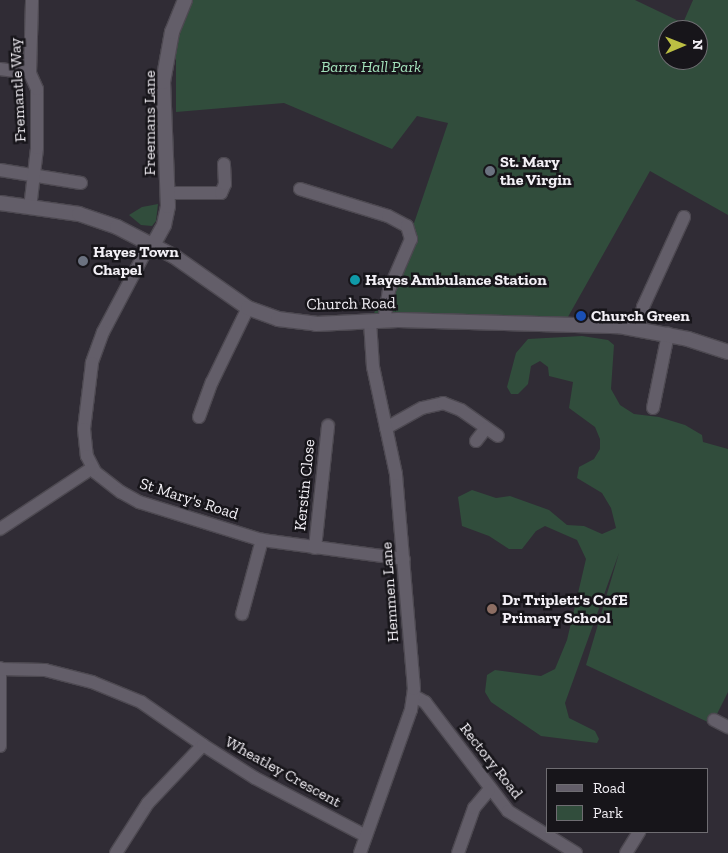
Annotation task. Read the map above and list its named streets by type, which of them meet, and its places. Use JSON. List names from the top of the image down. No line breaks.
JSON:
{"streets":{"street":["Fremantle Way","Freemans Lane","Church Road","Kerstin Close","St Mary's Road","Hemmen Lane","Rectory Road","Wheatley Crescent"]},"crossings":[["Fremantle Way","Church Road"],["Freemans Lane","Church Road"],["Church Road","Hemmen Lane"],["Kerstin Close","St Mary's Road"],["St Mary's Road","Hemmen Lane"],["Hemmen Lane","Rectory Road"],["Hemmen Lane","Wheatley Crescent"]],"parks":["Barra Hall Park"],"places":["St. Mary the Virgin","Hayes Town Chapel","Hayes Ambulance Station","Church Green","Dr Triplett's CofE Primary School"],"legend":["Road","Park"],"north":"right"}
